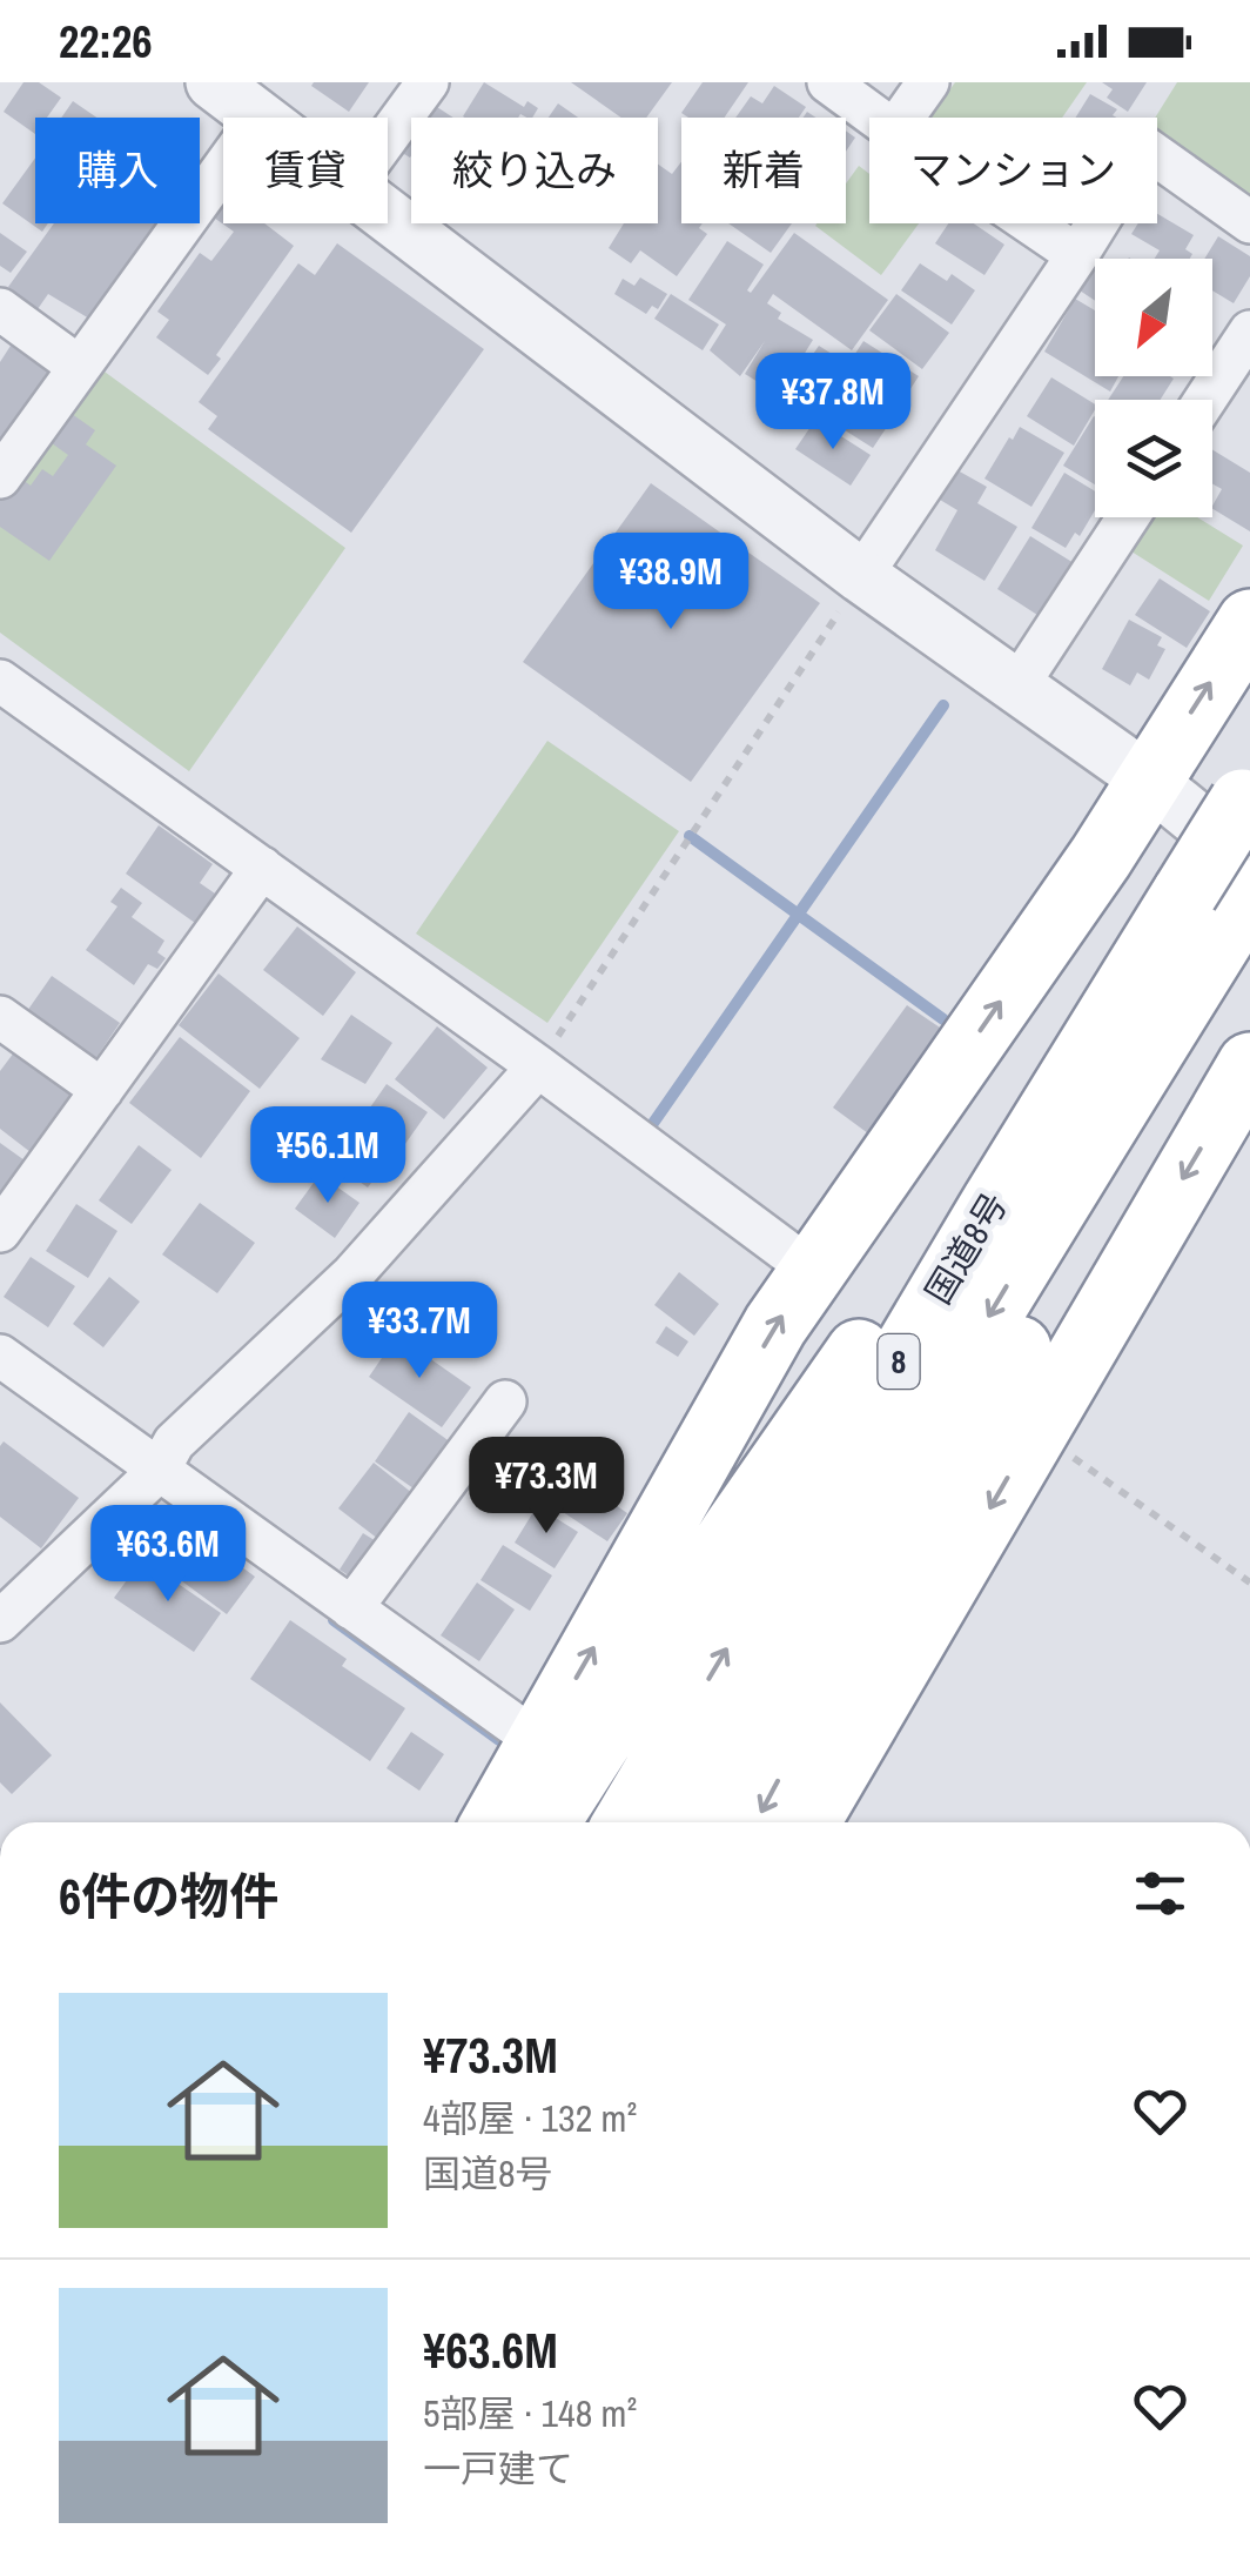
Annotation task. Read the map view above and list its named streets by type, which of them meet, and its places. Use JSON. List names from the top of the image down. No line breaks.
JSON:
{"streets":{"highway":["国道8号","8"]},"crossings":[["国道8号","8"]],"north":"bottom left","page":{"status":"22:26","chip":["購入","賃貸","絞り込み","新着","マンション"],"price":["¥37.8M","¥38.9M","¥56.1M","¥33.7M","¥73.3M","¥63.6M"],"heading":"6件の物件","list":[{"name":"¥73.3M","note":"4部屋 · 132 m² · 国道8号"},{"name":"¥63.6M","note":"5部屋 · 148 m² · 一戸建て"}]}}
